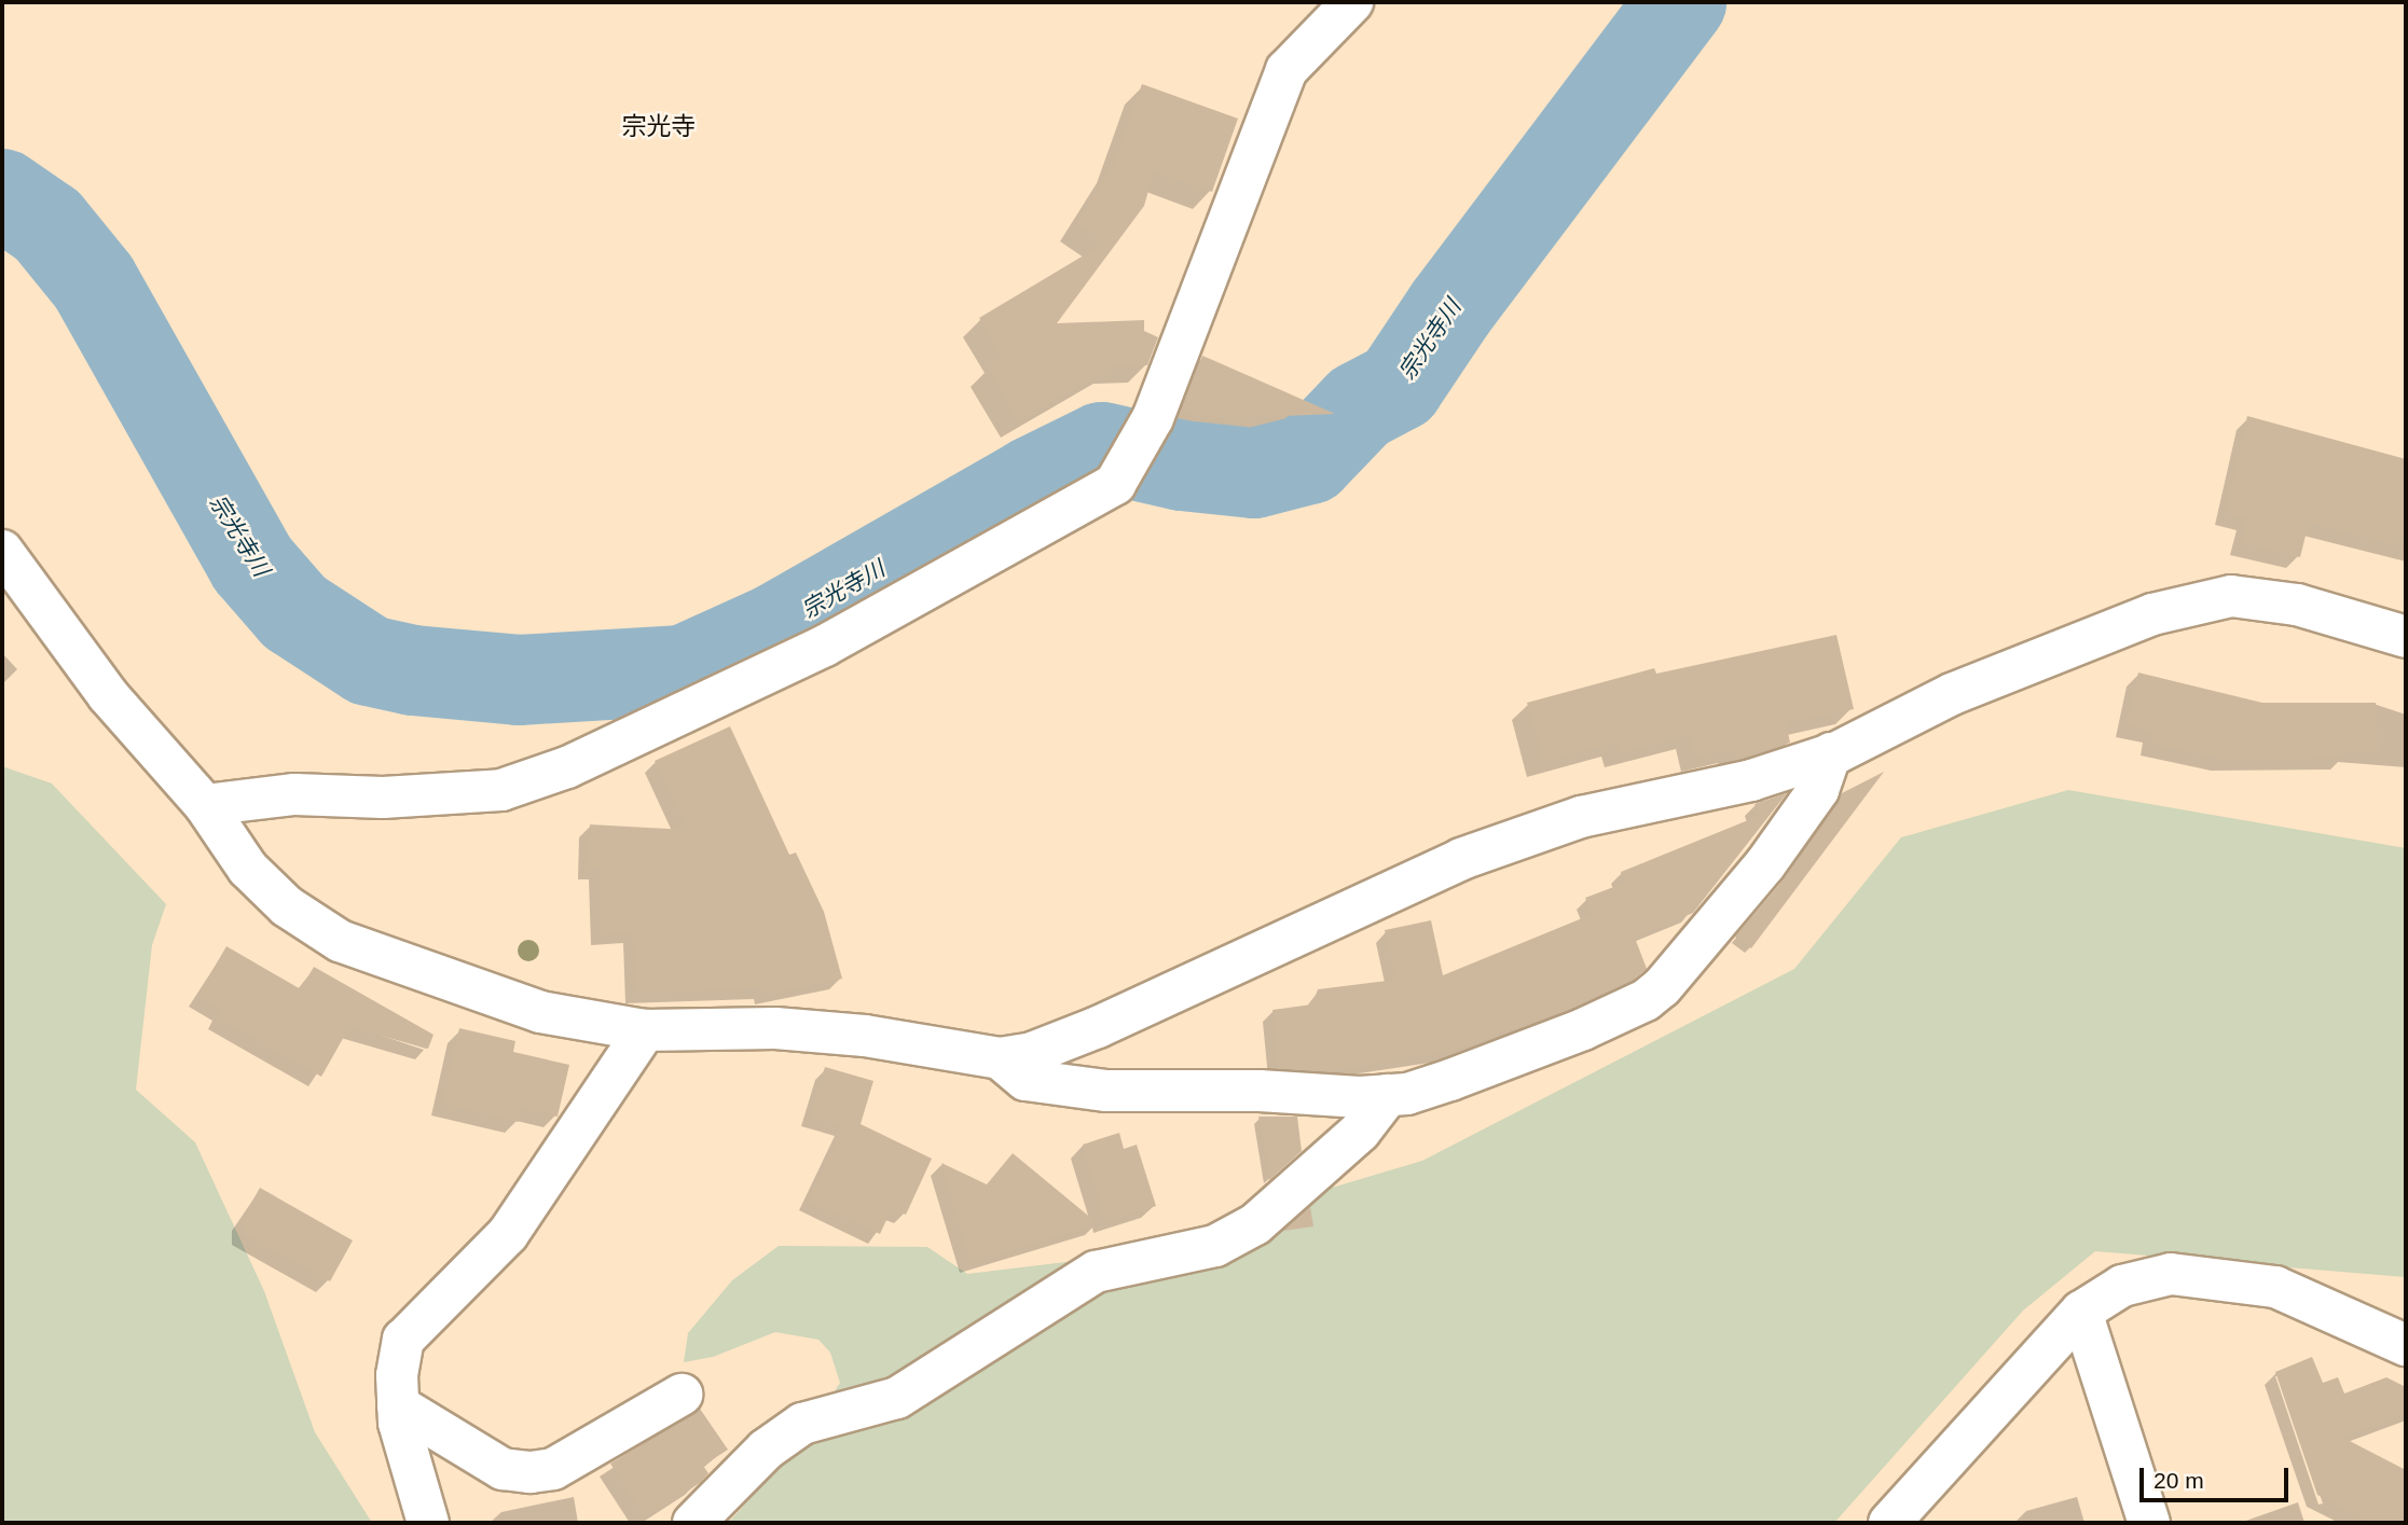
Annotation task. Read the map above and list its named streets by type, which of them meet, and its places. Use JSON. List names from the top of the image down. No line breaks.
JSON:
{"districts":["宗光寺"],"water":["宗光寺川"],"scale_bar":"20 m"}
